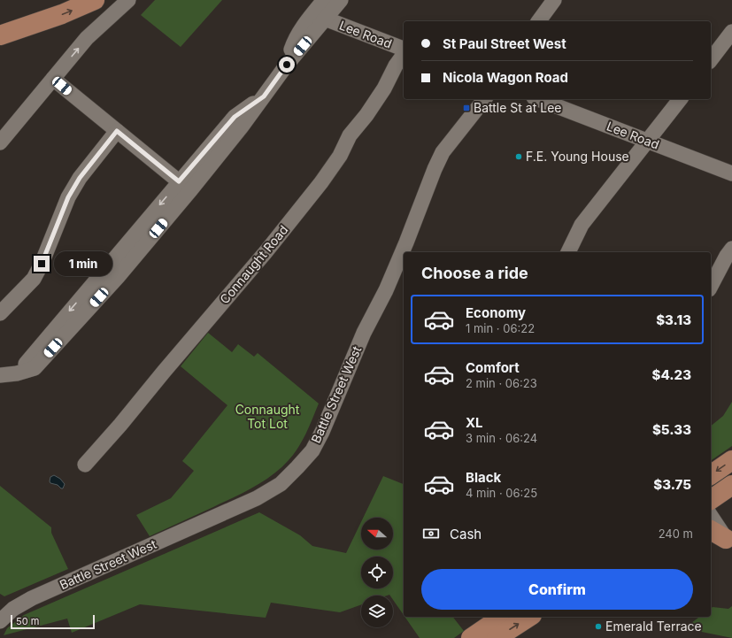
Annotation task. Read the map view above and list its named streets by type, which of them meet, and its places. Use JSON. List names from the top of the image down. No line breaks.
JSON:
{"streets":{"street":["Lee Road","Connaught Road","Battle Street West"]},"parks":["Connaught Tot Lot"],"places":{"transit":["Battle St at Lee"],"other":["F.E. Young House","Emerald Terrace"]},"scale_bar":"50 m","north":"left","page":{"banner":["St Paul Street West","Nicola Wagon Road"],"bubble":"1 min","heading":"Choose a ride","list":[{"name":"Economy","note":"1 min · 06:22","value":"$3.13"},{"name":"Comfort","note":"2 min · 06:23","value":"$4.23"},{"name":"XL","note":"3 min · 06:24","value":"$5.33"},{"name":"Black","note":"4 min · 06:25","value":"$3.75"}],"pay":["Cash","240 m"],"buttons":"Confirm","scale":"50 m"}}
